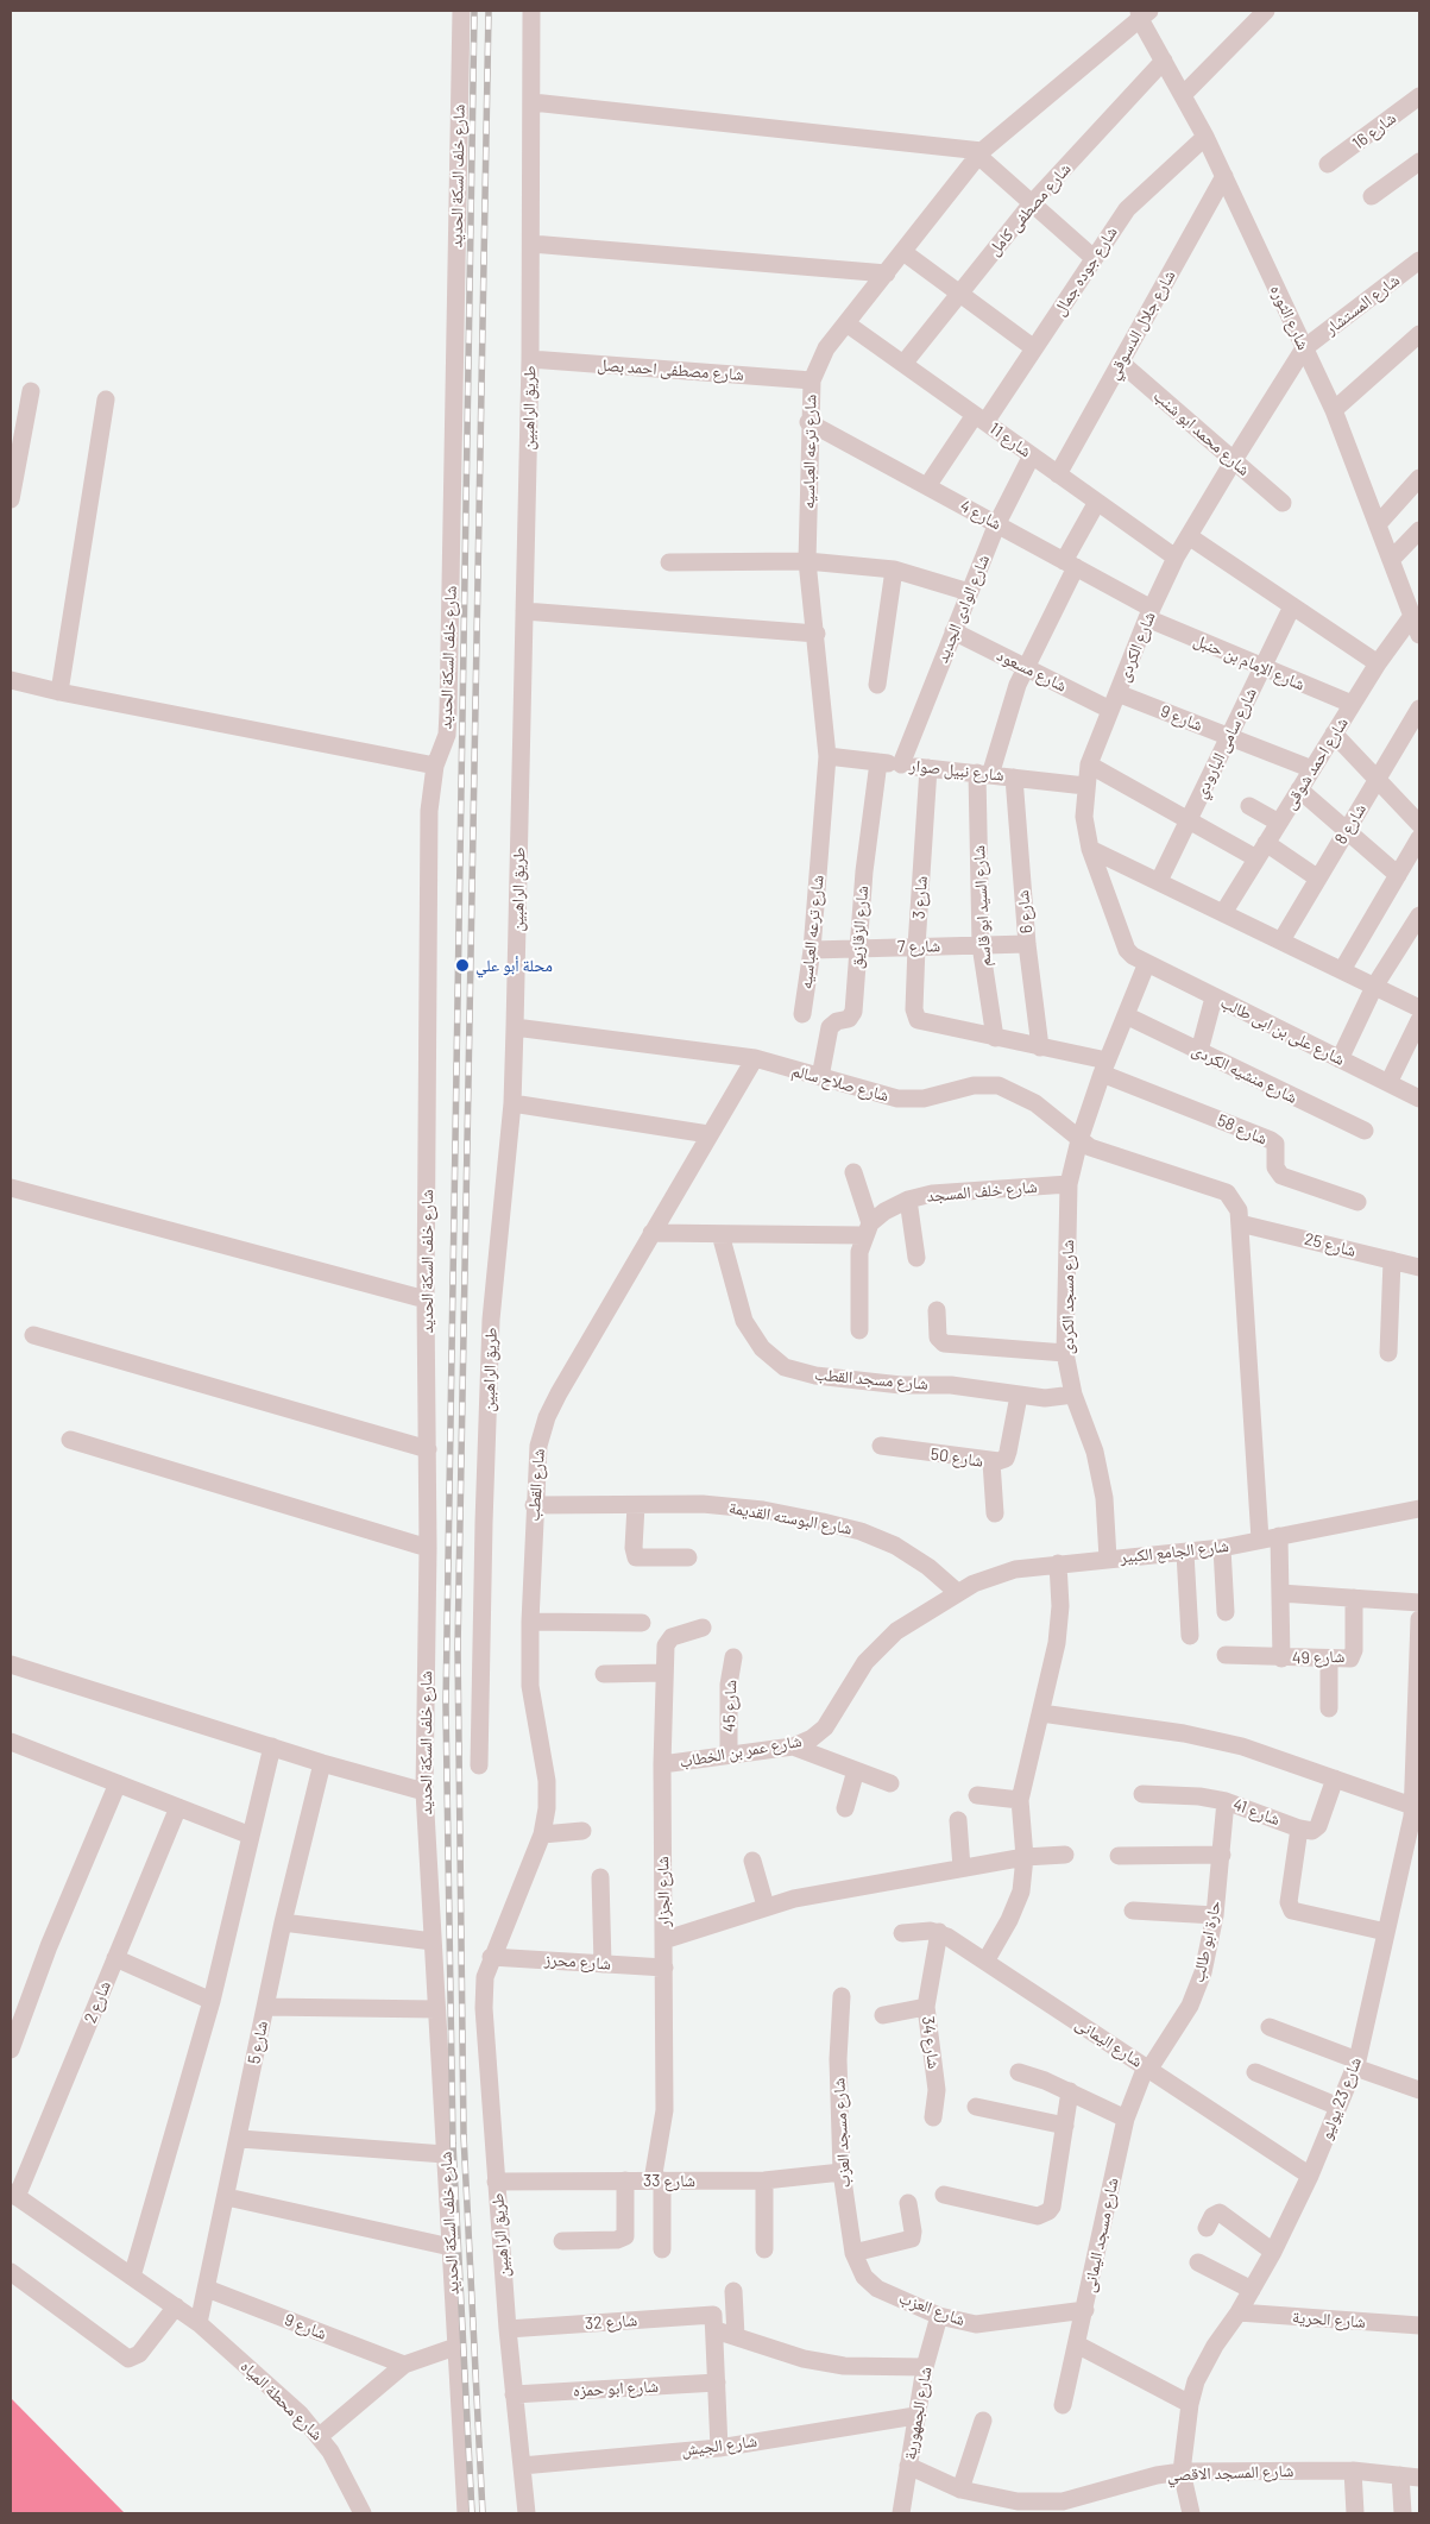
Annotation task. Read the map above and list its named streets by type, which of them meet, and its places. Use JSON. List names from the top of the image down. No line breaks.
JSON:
{"streets":{"street":["شارع 16","شارع خلف السكة الحديد","شارع مصطفى كامل","شارع جوده جمال","شارع المستشار","شارع الثوره","شارع جلال الدسوقي","شارع مصطفى احمد بصل","طريق الراهبين","شارع محمد ابو شنب","شارع 11","شارع ترعه العباسيه","شارع 4","شارع الوادى الجديد","شارع الكردى","شارع الإمام بن حنبل","شارع مسعود","شارع 9","شارع سامى البارودي","شارع احمد شوقى","شارع نبيل صوار","شارع 8","شارع 3","شارع السيد ابو قاسم","شارع 6","شارع الزقازيق","شارع 7","شارع على بن ابى طالب","شارع منشيه الكردى","شارع صلاح سالم","شارع 58","شارع خلف المسجد","شارع 25","شارع مسجد الكردى","شارع مسجد القطب","شارع 50","شارع القطب","شارع البوسته القديمة","شارع الجامع الكبير","شارع 49","شارع 45","شارع عمر بن الخطاب","شارع 41","شارع الجزار","حارة ابو طالب","شارع محرز","شارع 2","شارع 5","شارع 34","شارع اليمانى","شارع 23 يوليو","شارع مسجد العزب","شارع 33","شارع مسجد اليمانى","شارع العزب","شارع الحرية","شارع 32","شارع ابو حمزه","شارع محطة المياه","شارع الجمهورية","شارع الجيش","شارع المسجد الاقصي"]},"crossings":[["شارع مصطفى كامل","شارع الثوره"],["شارع مصطفى كامل","شارع 11"],["شارع جوده جمال","شارع الثوره"],["شارع جوده جمال","شارع 11"],["شارع جوده جمال","شارع 4"],["شارع المستشار","شارع الثوره"],["شارع المستشار","شارع الكردى"],["شارع الثوره","شارع جلال الدسوقي"],["شارع الثوره","شارع ترعه العباسيه"],["شارع الثوره","شارع الكردى"],["شارع الثوره","شارع احمد شوقى"],["شارع جلال الدسوقي","شارع محمد ابو شنب"],["شارع جلال الدسوقي","شارع 11"],["شارع مصطفى احمد بصل","طريق الراهبين"],["شارع مصطفى احمد بصل","شارع ترعه العباسيه"],["طريق الراهبين","شارع صلاح سالم"],["طريق الراهبين","شارع القطب"],["طريق الراهبين","شارع محرز"],["طريق الراهبين","شارع 33"],["طريق الراهبين","شارع 32"],["طريق الراهبين","شارع ابو حمزه"],["طريق الراهبين","شارع الجيش"],["شارع محمد ابو شنب","شارع الكردى"],["شارع 11","شارع ترعه العباسيه"],["شارع 11","شارع الوادى الجديد"],["شارع 11","شارع الكردى"],["شارع 11","شارع السيد ابو قاسم"],["شارع ترعه العباسيه","شارع 4"],["شارع ترعه العباسيه","شارع نبيل صوار"],["شارع ترعه العباسيه","شارع 7"],["شارع 4","شارع الوادى الجديد"],["شارع 4","شارع الكردى"],["شارع 4","شارع الإمام بن حنبل"],["شارع 4","شارع السيد ابو قاسم"],["شارع الوادى الجديد","شارع مسعود"],["شارع الوادى الجديد","شارع نبيل صوار"],["شارع الكردى","شارع الإمام بن حنبل"],["شارع الكردى","شارع مسعود"],["شارع الكردى","شارع 9"],["شارع الكردى","شارع نبيل صوار"],["شارع الكردى","شارع على بن ابى طالب"],["شارع الكردى","شارع مسجد الكردى"],["شارع الإمام بن حنبل","شارع سامى البارودي"],["شارع الإمام بن حنبل","شارع احمد شوقى"],["شارع مسعود","شارع 9"],["شارع مسعود","شارع السيد ابو قاسم"],["شارع 9","شارع سامى البارودي"],["شارع 9","شارع احمد شوقى"],["شارع 9","شارع 5"],["شارع نبيل صوار","شارع 3"],["شارع نبيل صوار","شارع السيد ابو قاسم"],["شارع نبيل صوار","شارع 6"],["شارع نبيل صوار","شارع الزقازيق"],["شارع 3","شارع السيد ابو قاسم"],["شارع 3","شارع 7"],["شارع السيد ابو قاسم","شارع 7"],["شارع 6","شارع 7"],["شارع الزقازيق","شارع 7"],["شارع الزقازيق","شارع صلاح سالم"],["شارع على بن ابى طالب","شارع مسجد الكردى"],["شارع منشيه الكردى","شارع مسجد الكردى"],["شارع صلاح سالم","شارع 25"],["شارع صلاح سالم","شارع مسجد الكردى"],["شارع صلاح سالم","شارع القطب"],["شارع 58","شارع مسجد الكردى"],["شارع خلف المسجد","شارع مسجد الكردى"],["شارع مسجد الكردى","شارع مسجد القطب"],["شارع مسجد الكردى","شارع الجامع الكبير"],["شارع مسجد القطب","شارع 50"],["شارع القطب","شارع البوسته القديمة"],["شارع القطب","شارع محرز"],["شارع البوسته القديمة","شارع الجامع الكبير"],["شارع الجامع الكبير","شارع عمر بن الخطاب"],["شارع 45","شارع عمر بن الخطاب"],["شارع عمر بن الخطاب","شارع الجزار"],["شارع 41","حارة ابو طالب"],["شارع الجزار","شارع محرز"],["شارع الجزار","شارع 33"],["حارة ابو طالب","شارع اليمانى"],["حارة ابو طالب","شارع مسجد اليمانى"],["شارع 2","شارع محطة المياه"],["شارع 5","شارع محطة المياه"],["شارع 34","شارع اليمانى"],["شارع اليمانى","شارع 23 يوليو"],["شارع اليمانى","شارع مسجد اليمانى"],["شارع 23 يوليو","شارع الحرية"],["شارع 23 يوليو","شارع المسجد الاقصي"],["شارع مسجد العزب","شارع 33"],["شارع مسجد العزب","شارع العزب"],["شارع مسجد اليمانى","شارع العزب"],["شارع العزب","شارع الجمهورية"],["شارع الجمهورية","شارع الجيش"],["شارع الجمهورية","شارع المسجد الاقصي"]],"places":["محلة أبو علي"]}
